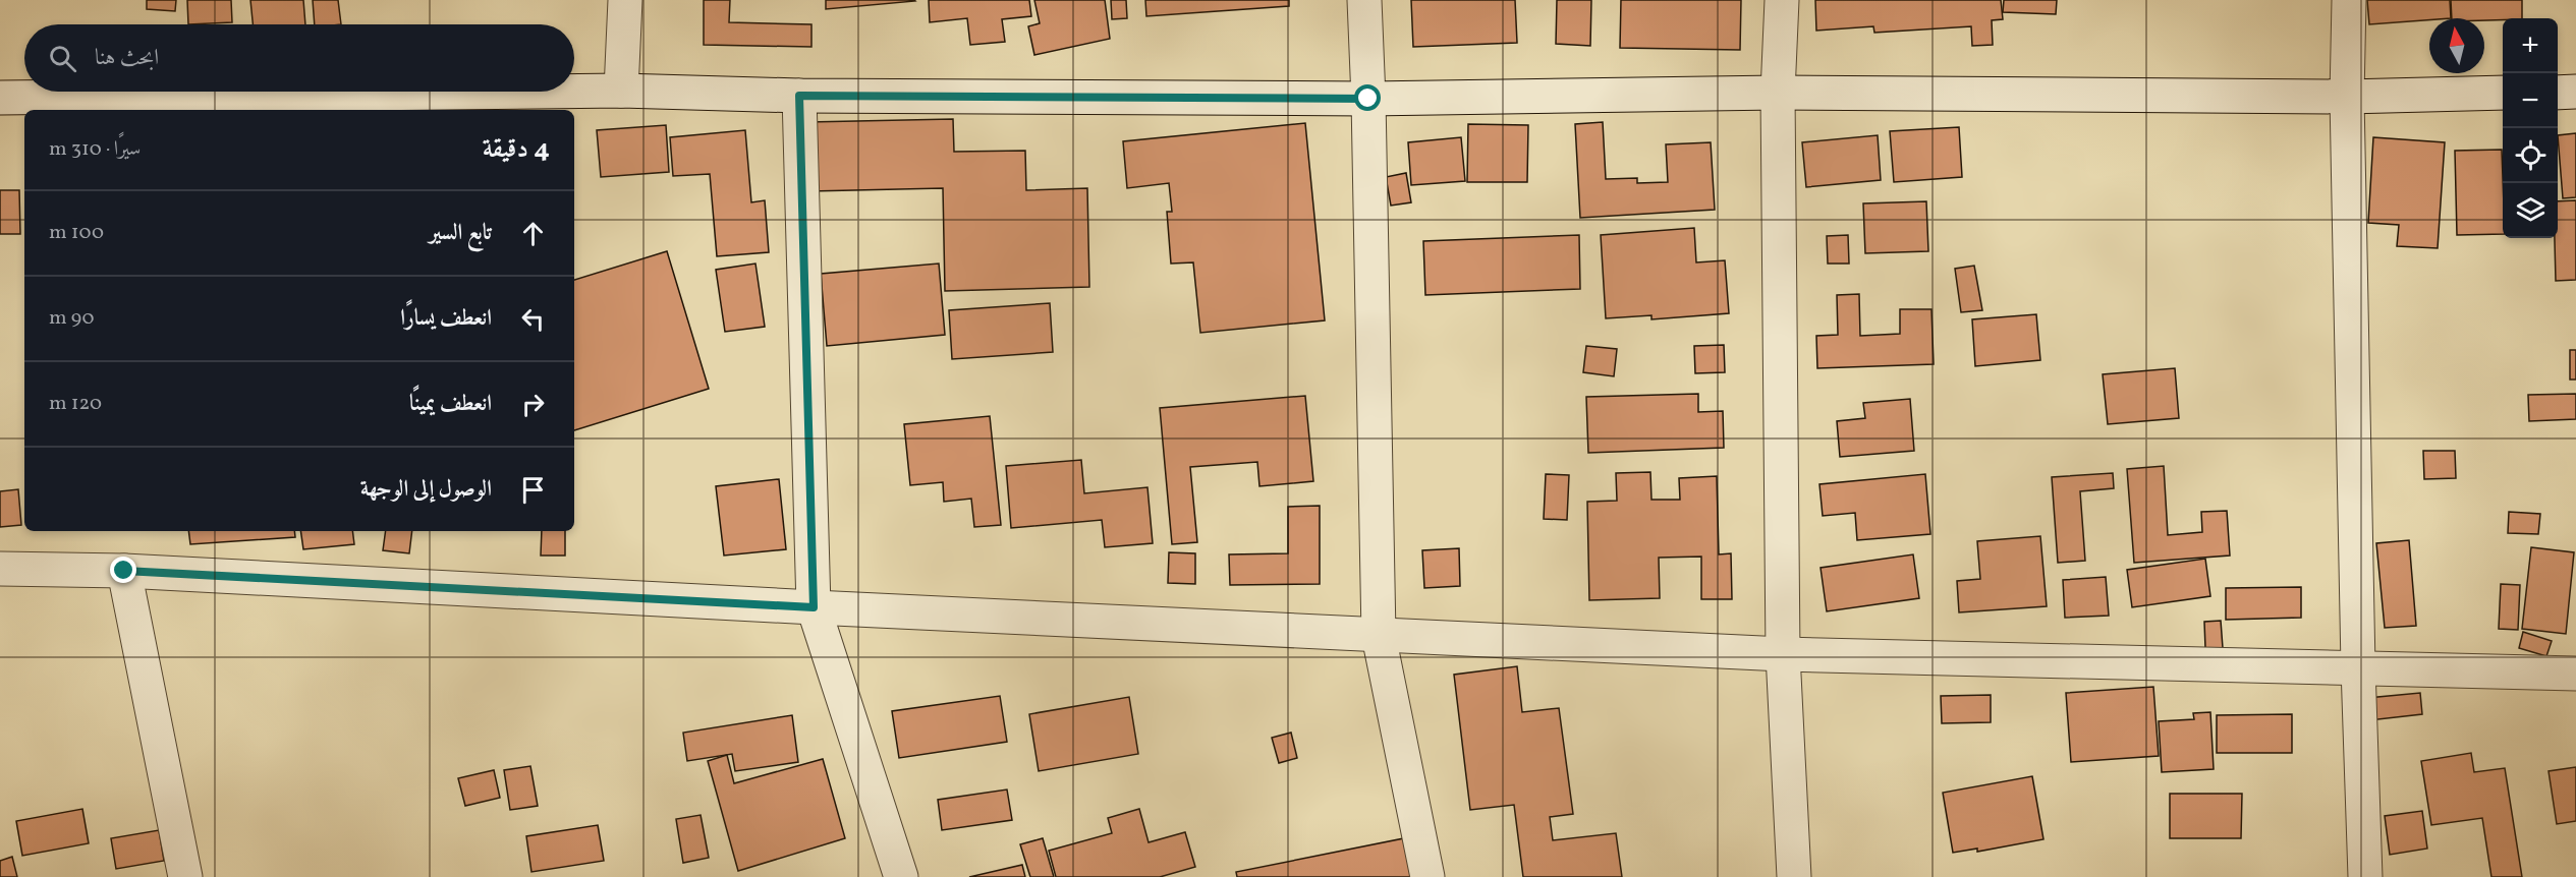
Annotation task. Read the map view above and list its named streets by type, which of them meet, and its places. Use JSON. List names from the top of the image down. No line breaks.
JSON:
{"north":"top","page":{"map_buttons":["+","−"],"search":"ابحث هنا","heading":["4 دقيقة","سيرًا · 310 m"],"list":[["تابع السير","100 m"],["انعطف يسارًا","90 m"],["انعطف يمينًا","120 m"],"الوصول إلى الوجهة"]}}
